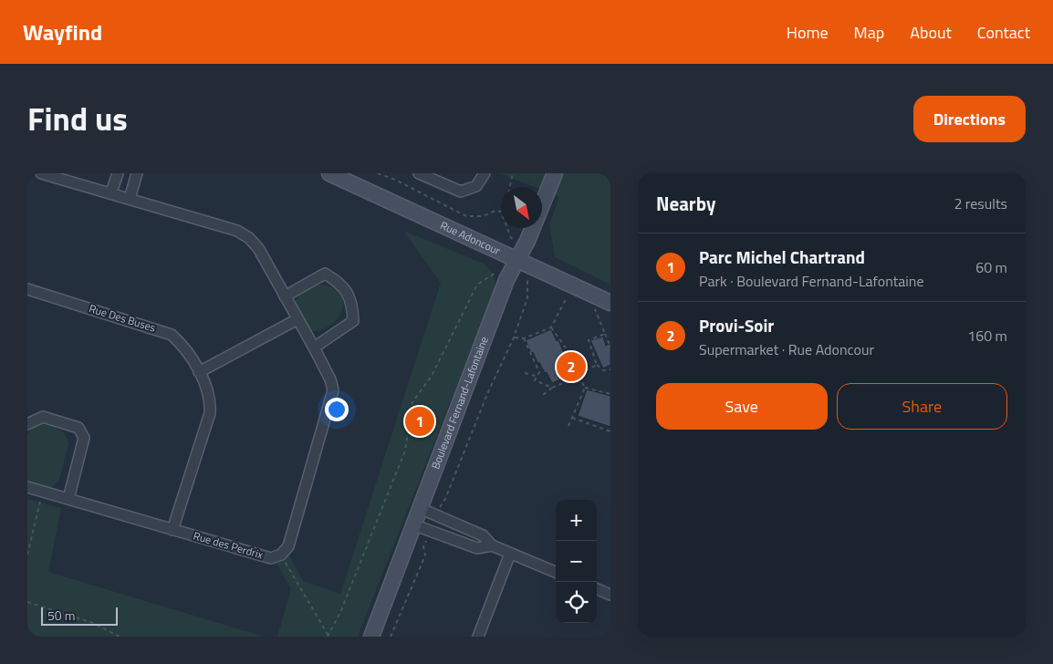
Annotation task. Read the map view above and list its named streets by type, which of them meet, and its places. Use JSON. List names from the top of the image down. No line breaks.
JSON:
{"streets":{"street":["Rue Adoncour","Rue Des Buses","Boulevard Fernand-Lafontaine","Rue des Perdrix"]},"crossings":[["Rue Adoncour","Boulevard Fernand-Lafontaine"],["Rue Des Buses","Rue des Perdrix"]],"scale_bar":"50 m","north":"bottom right","page":{"header":"Wayfind","nav":["Home","Map","About","Contact"],"title":"Find us","buttons":["Directions",["Save","Share"]],"heading":["Nearby","2 results"],"list":[{"mark":"1","name":"Parc Michel Chartrand","note":"Park · Boulevard Fernand-Lafontaine","value":"60 m"},{"mark":"2","name":"Provi-Soir","note":"Supermarket · Rue Adoncour","value":"160 m"}],"pins":["2","1"],"map_buttons":["+","−"],"scale":"50 m"}}
